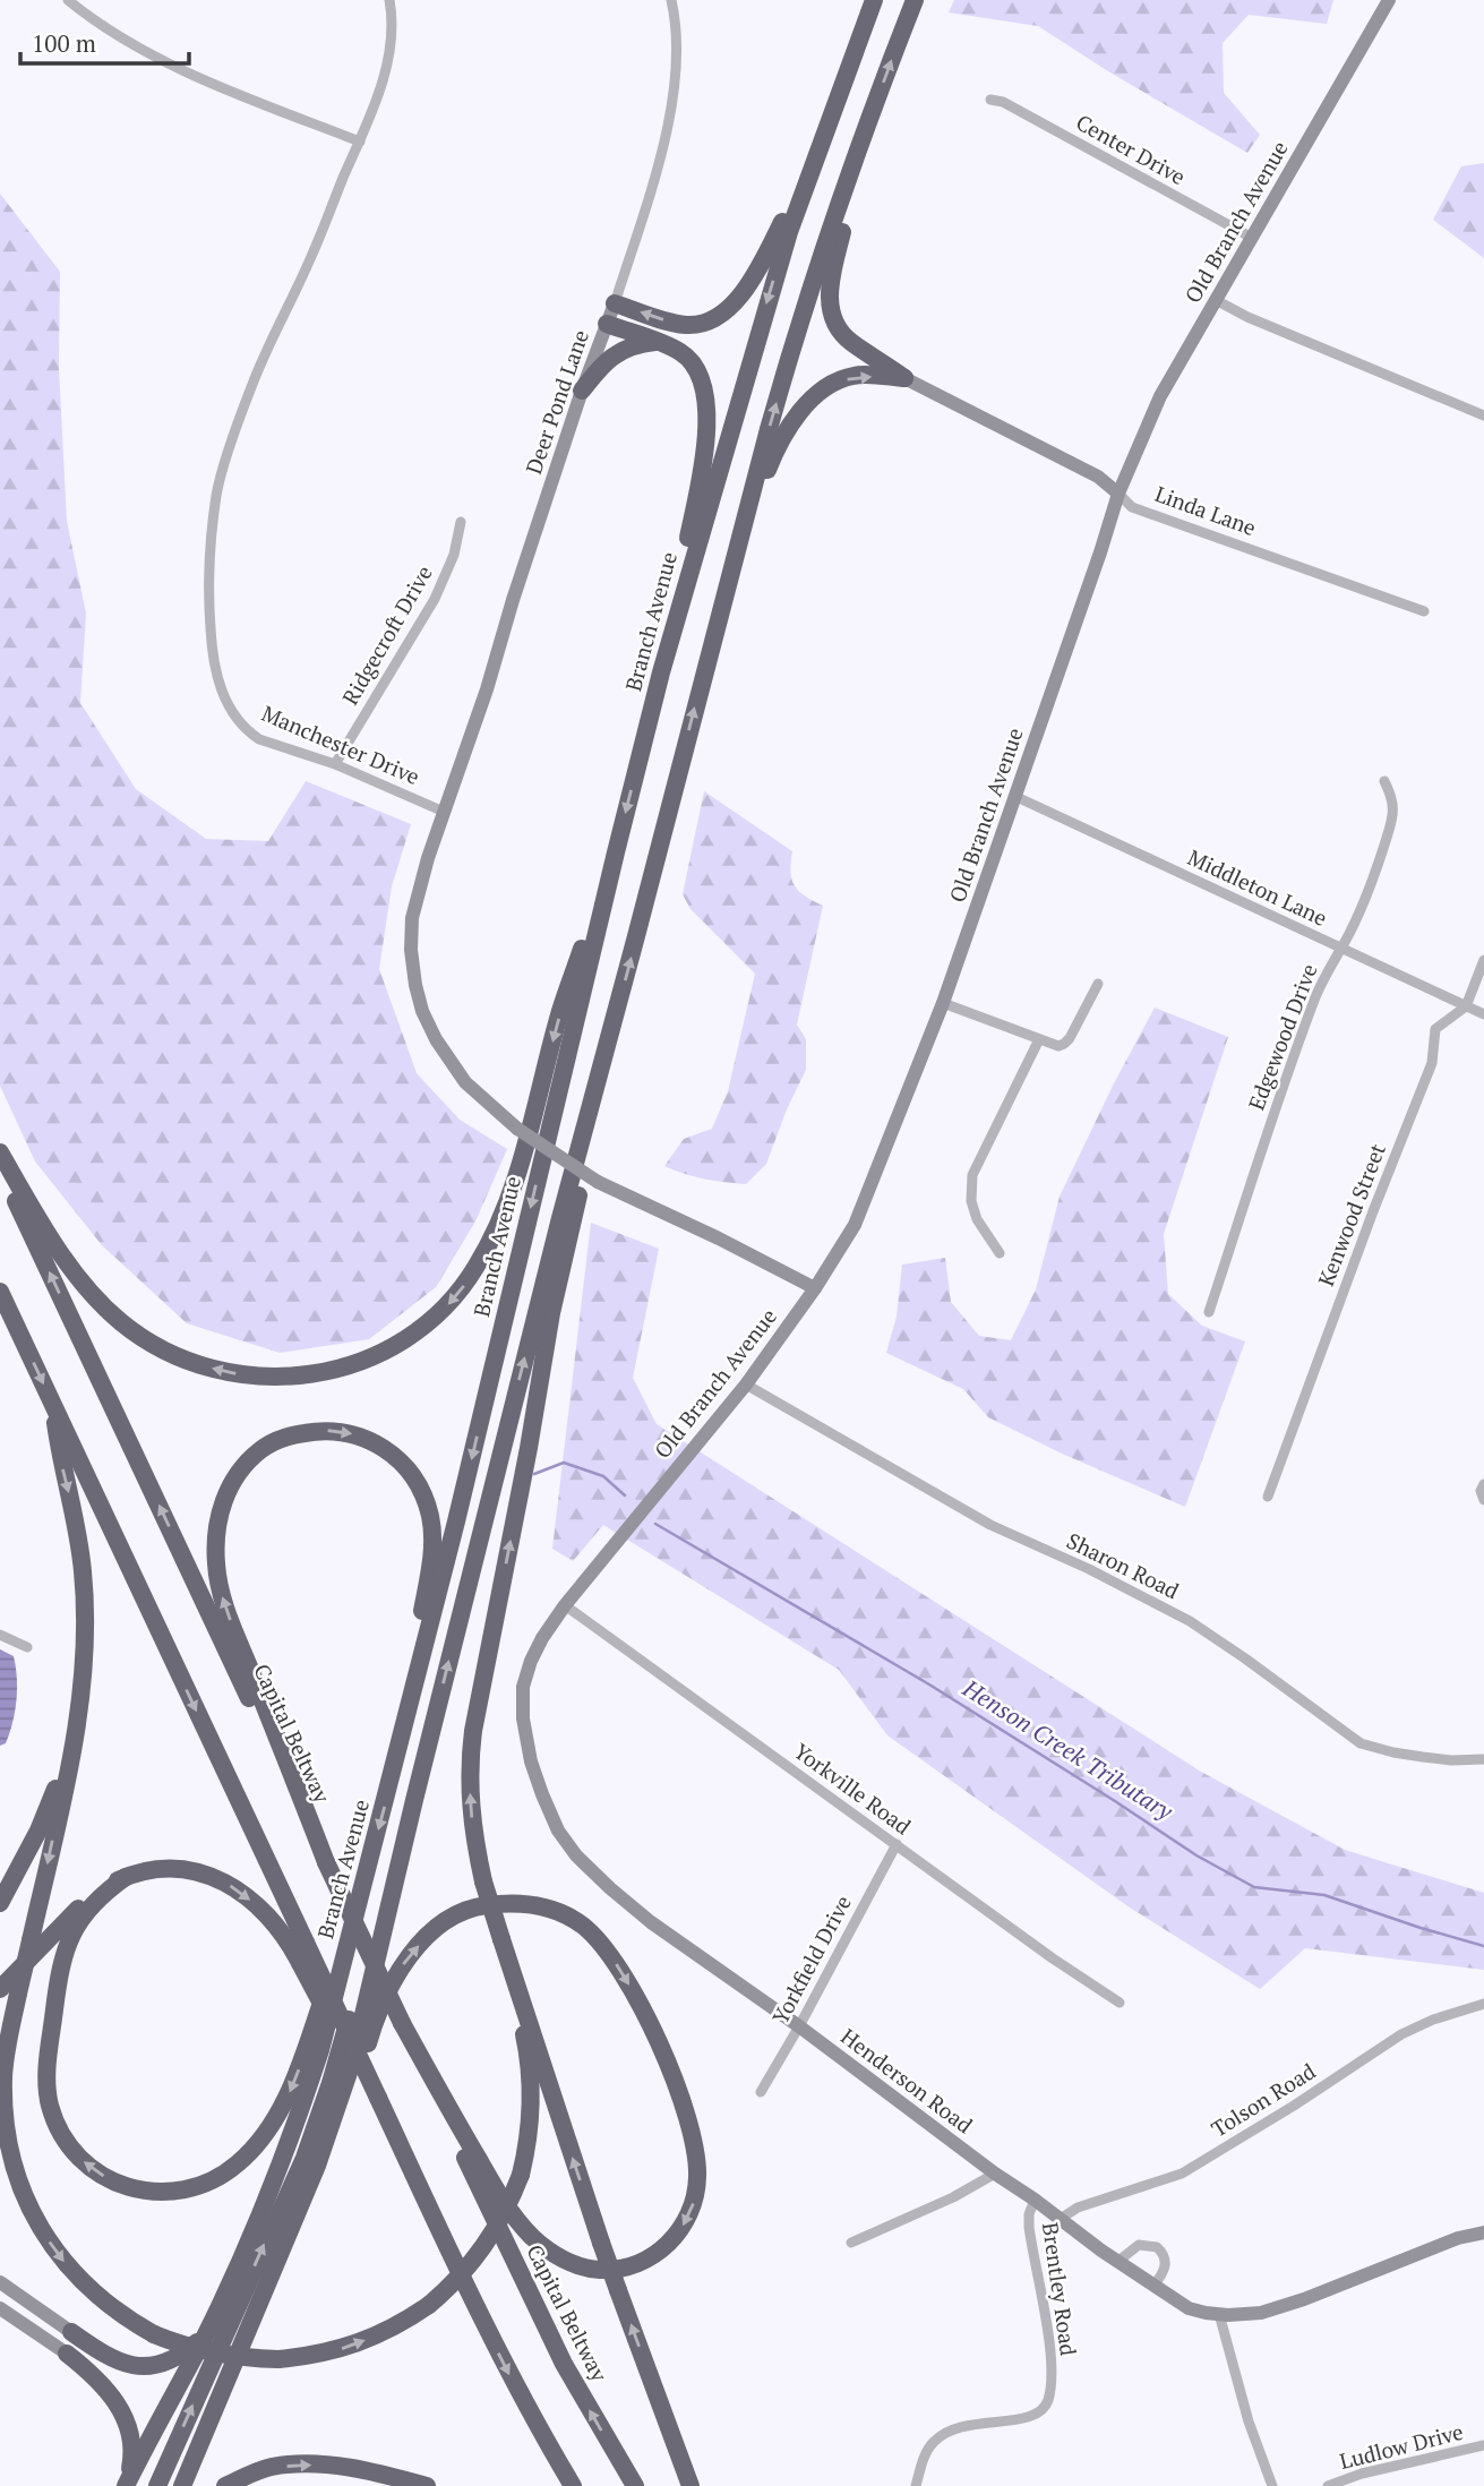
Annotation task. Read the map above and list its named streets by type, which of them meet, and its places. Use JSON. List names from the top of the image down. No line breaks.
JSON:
{"streets":{"highway":["Branch Avenue","Capital Beltway"],"street":["Center Drive","Old Branch Avenue","Deer Pond Lane","Linda Lane","Ridgecroft Drive","Manchester Drive","Middleton Lane","Edgewood Drive","Kenwood Street","Sharon Road","Yorkville Road","Yorkfield Drive","Henderson Road","Tolson Road","Brentley Road","Ludlow Drive"]},"crossings":[["Center Drive","Old Branch Avenue"],["Old Branch Avenue","Linda Lane"],["Old Branch Avenue","Middleton Lane"],["Old Branch Avenue","Sharon Road"],["Old Branch Avenue","Yorkville Road"],["Old Branch Avenue","Henderson Road"],["Deer Pond Lane","Manchester Drive"],["Ridgecroft Drive","Manchester Drive"],["Middleton Lane","Edgewood Drive"],["Middleton Lane","Kenwood Street"],["Yorkville Road","Yorkfield Drive"],["Yorkville Road","Henderson Road"],["Yorkfield Drive","Henderson Road"],["Henderson Road","Tolson Road"],["Henderson Road","Brentley Road"]],"water":["Henson Creek Tributary"],"scale_bar":"100 m"}
